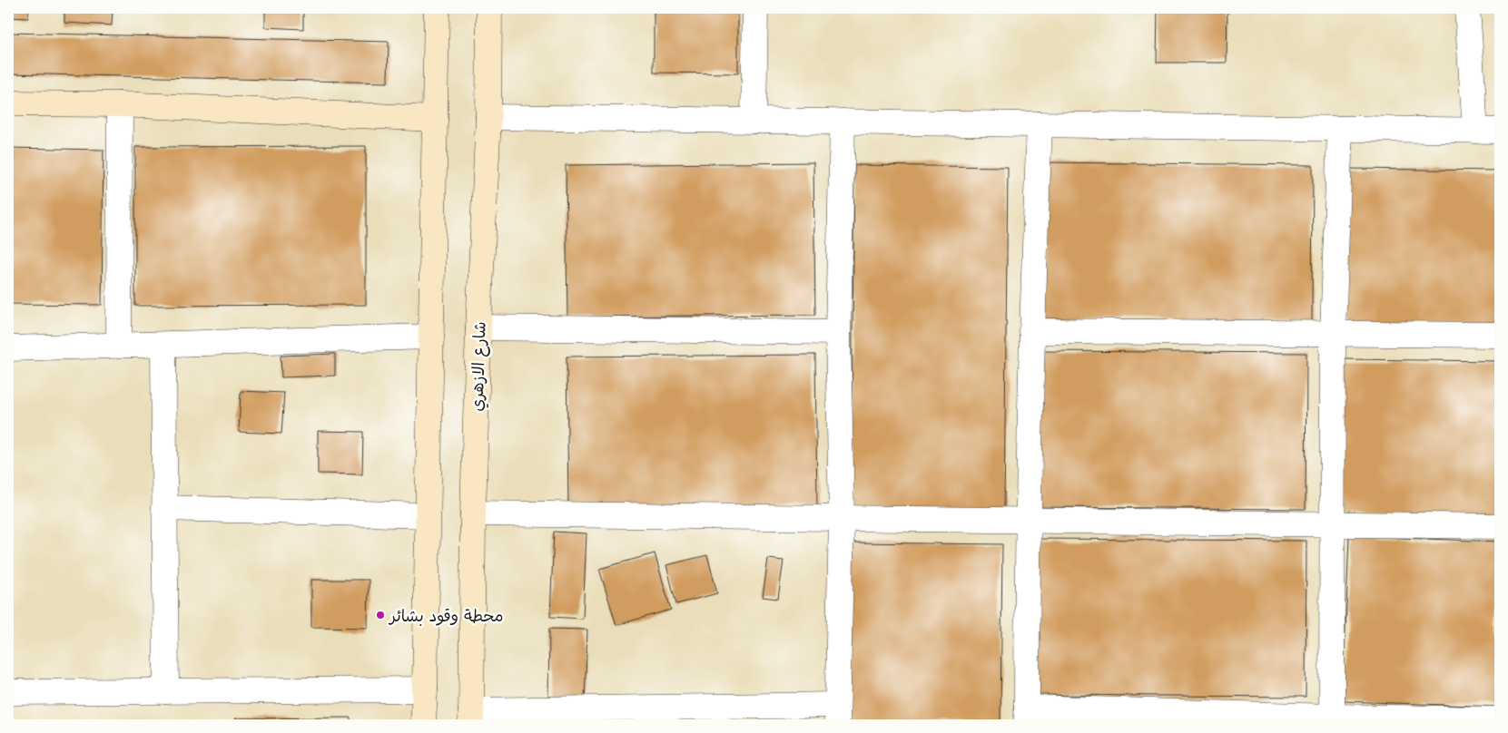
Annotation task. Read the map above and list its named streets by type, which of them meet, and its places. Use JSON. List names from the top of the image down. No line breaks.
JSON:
{"streets":{"street":["شارع الازهري"]},"places":["محطة وقود بشائر"]}
